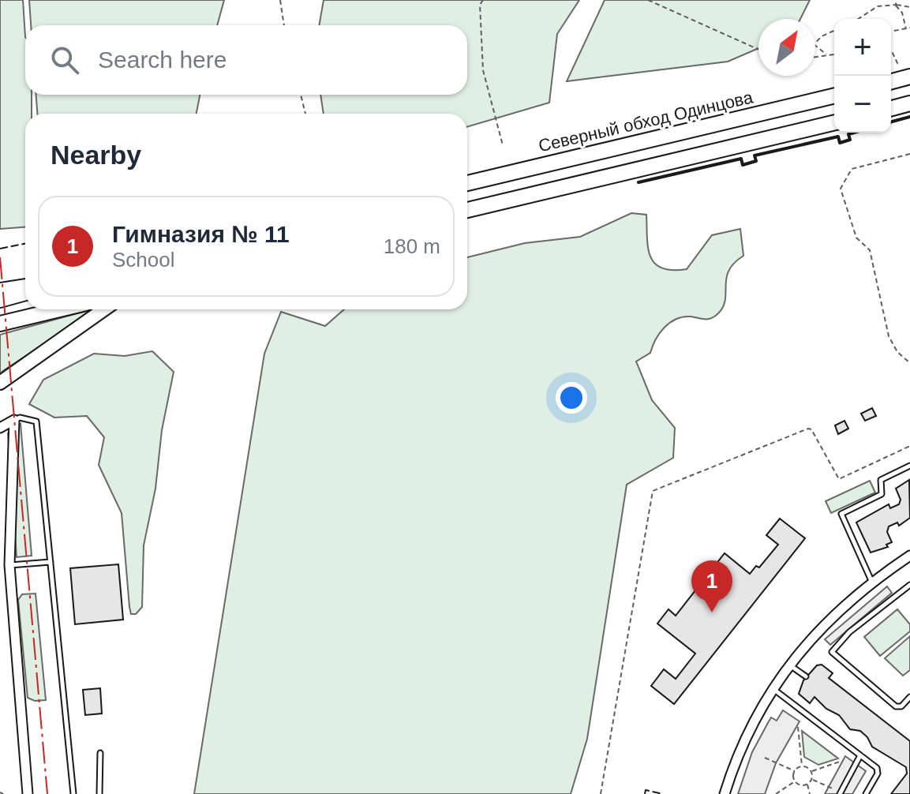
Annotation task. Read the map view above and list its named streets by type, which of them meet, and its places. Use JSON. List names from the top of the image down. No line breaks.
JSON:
{"streets":{"highway":["Северный обход Одинцова"]},"north":"top right","page":{"map_buttons":["+","−"],"search":"Search here","heading":"Nearby","list":[{"mark":"1","name":"Гимназия № 11","note":"School","value":"180 m"}],"pins":"1"}}
